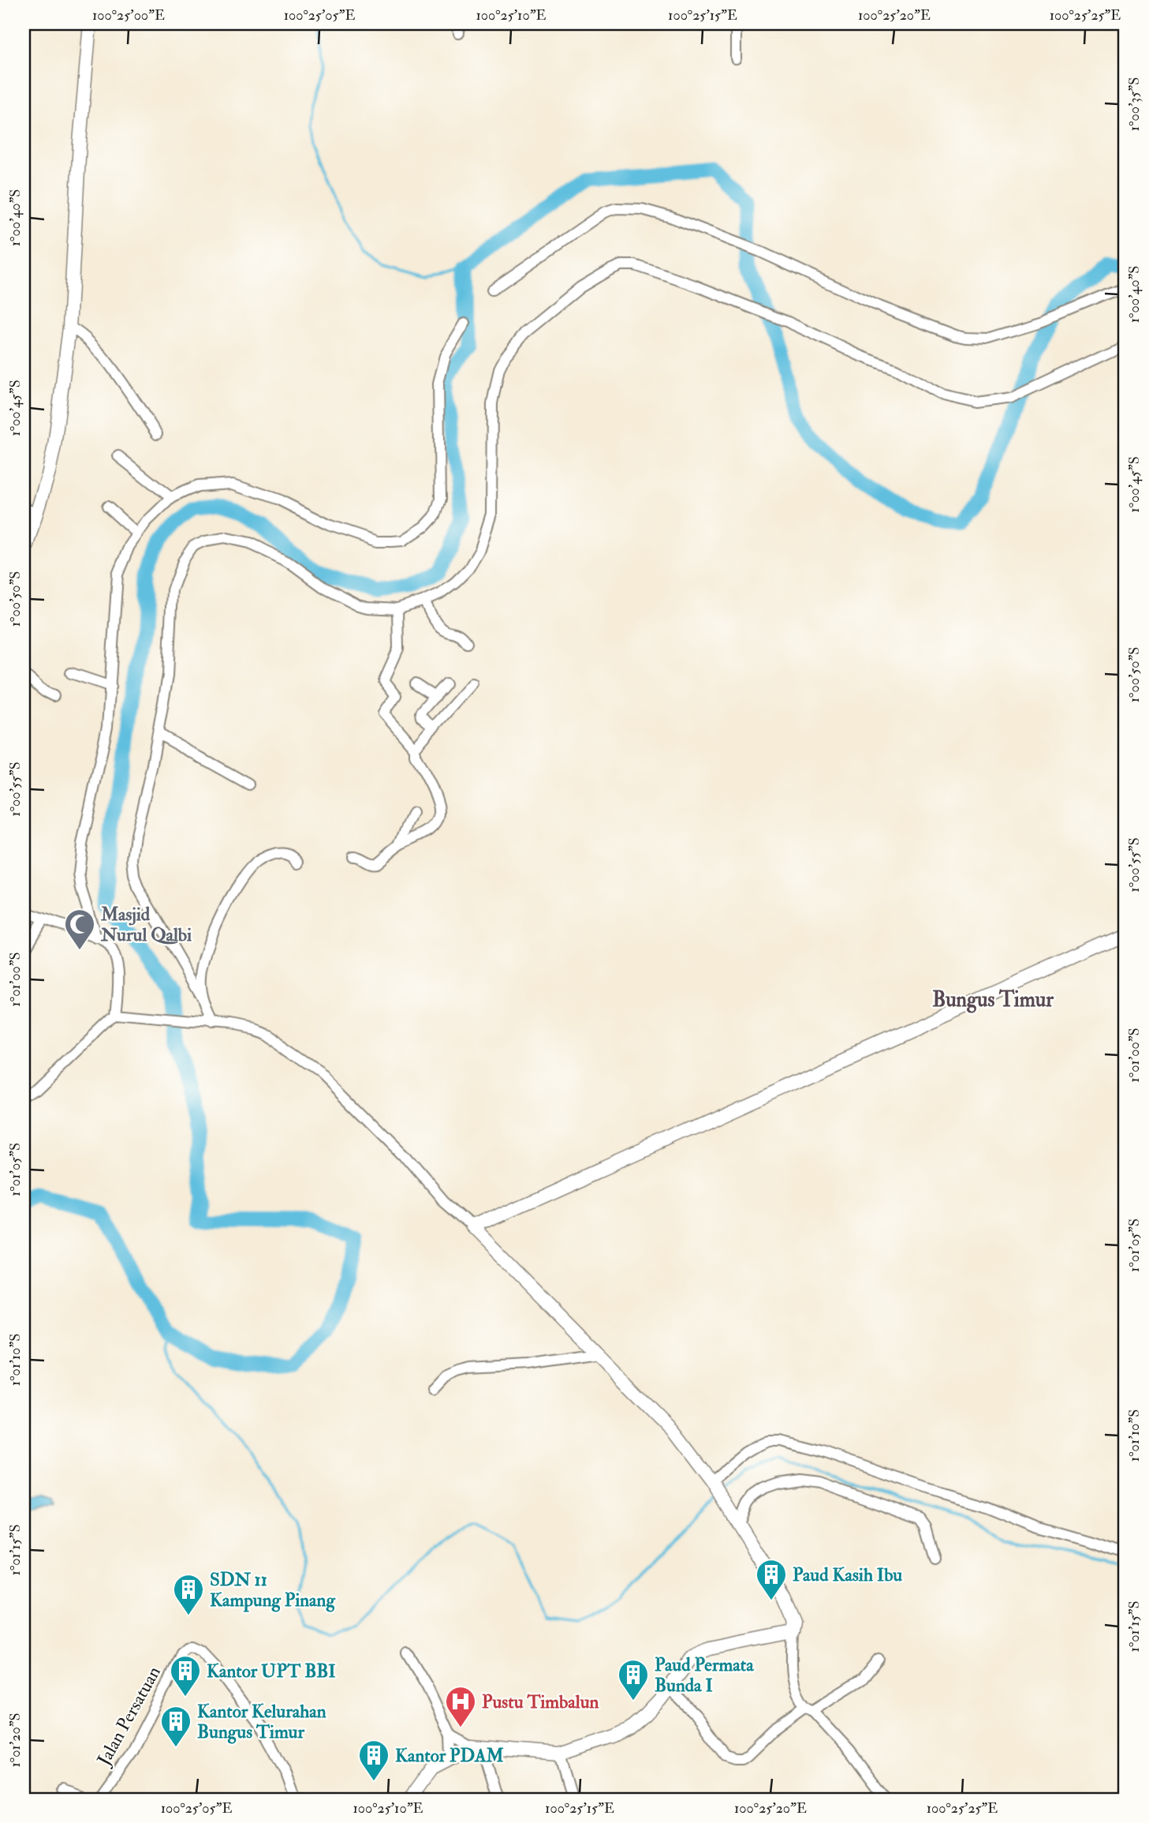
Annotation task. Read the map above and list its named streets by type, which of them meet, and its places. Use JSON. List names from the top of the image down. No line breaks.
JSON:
{"streets":{"street":["Jalan Persatuan"]},"districts":["Bungus Timur"],"places":{"mosque":["Masjid Nurul Qalbi"],"building":["Paud Kasih Ibu","SDN 11 Kampung Pinang","Kantor UPT BBI","Paud Permata Bunda I","Kantor Kelurahan Bungus Timur","Kantor PDAM"],"hospital":["Pustu Timbalun"]},"coordinates":["100°25'00\"E","100°25'05\"E","100°25'10\"E","100°25'15\"E","100°25'20\"E","100°25'25\"E","1°00'35\"S","1°00'40\"S","1°00'45\"S","1°00'50\"S","1°00'55\"S","1°01'00\"S","1°01'05\"S","1°01'10\"S","1°01'15\"S","1°01'20\"S"]}
